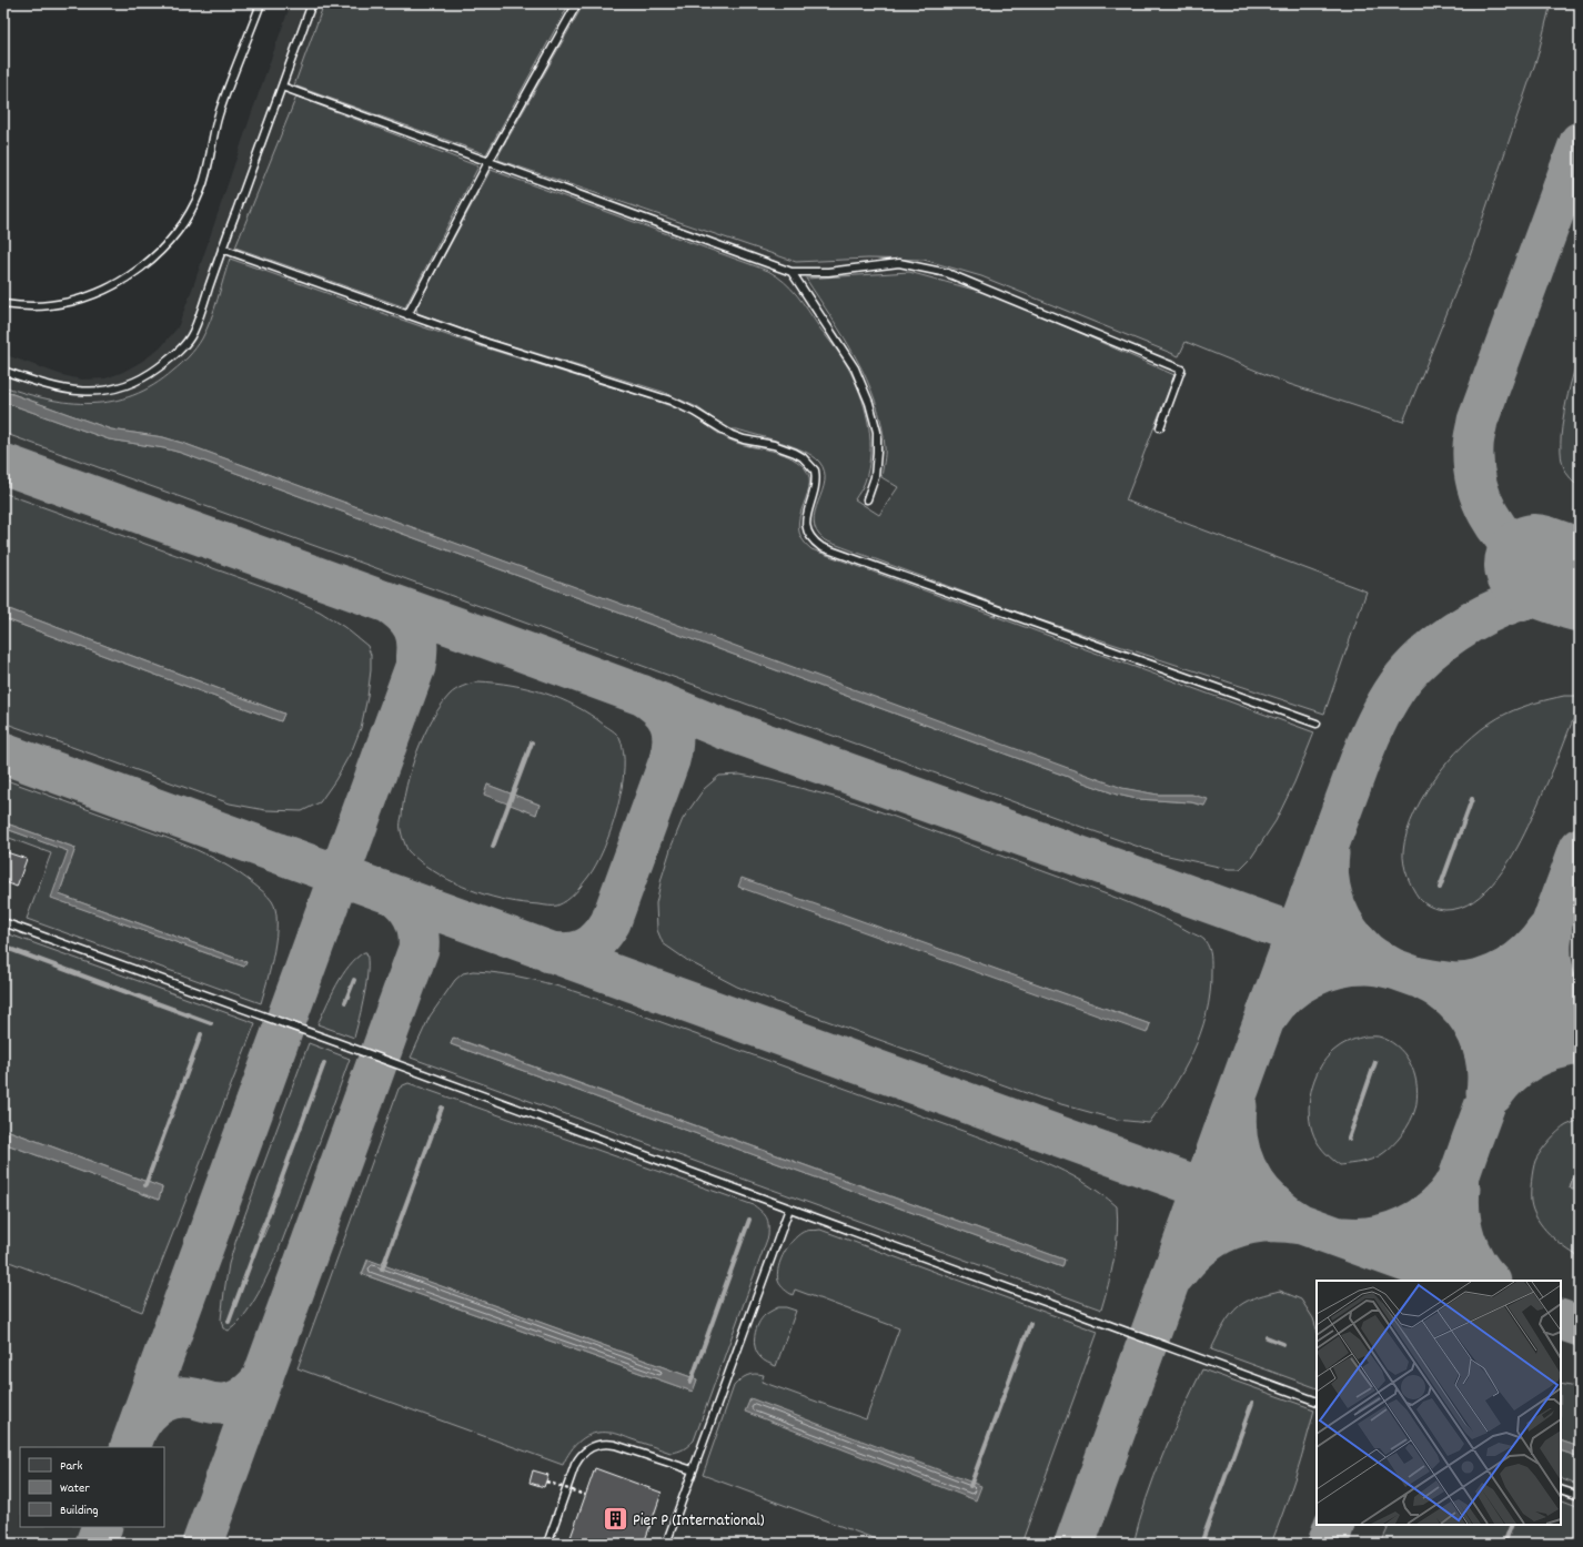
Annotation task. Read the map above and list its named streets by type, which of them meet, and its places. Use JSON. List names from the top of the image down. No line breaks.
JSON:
{"places":{"building":["Pier P (International)"]},"legend":["Park","Water","Building"]}
